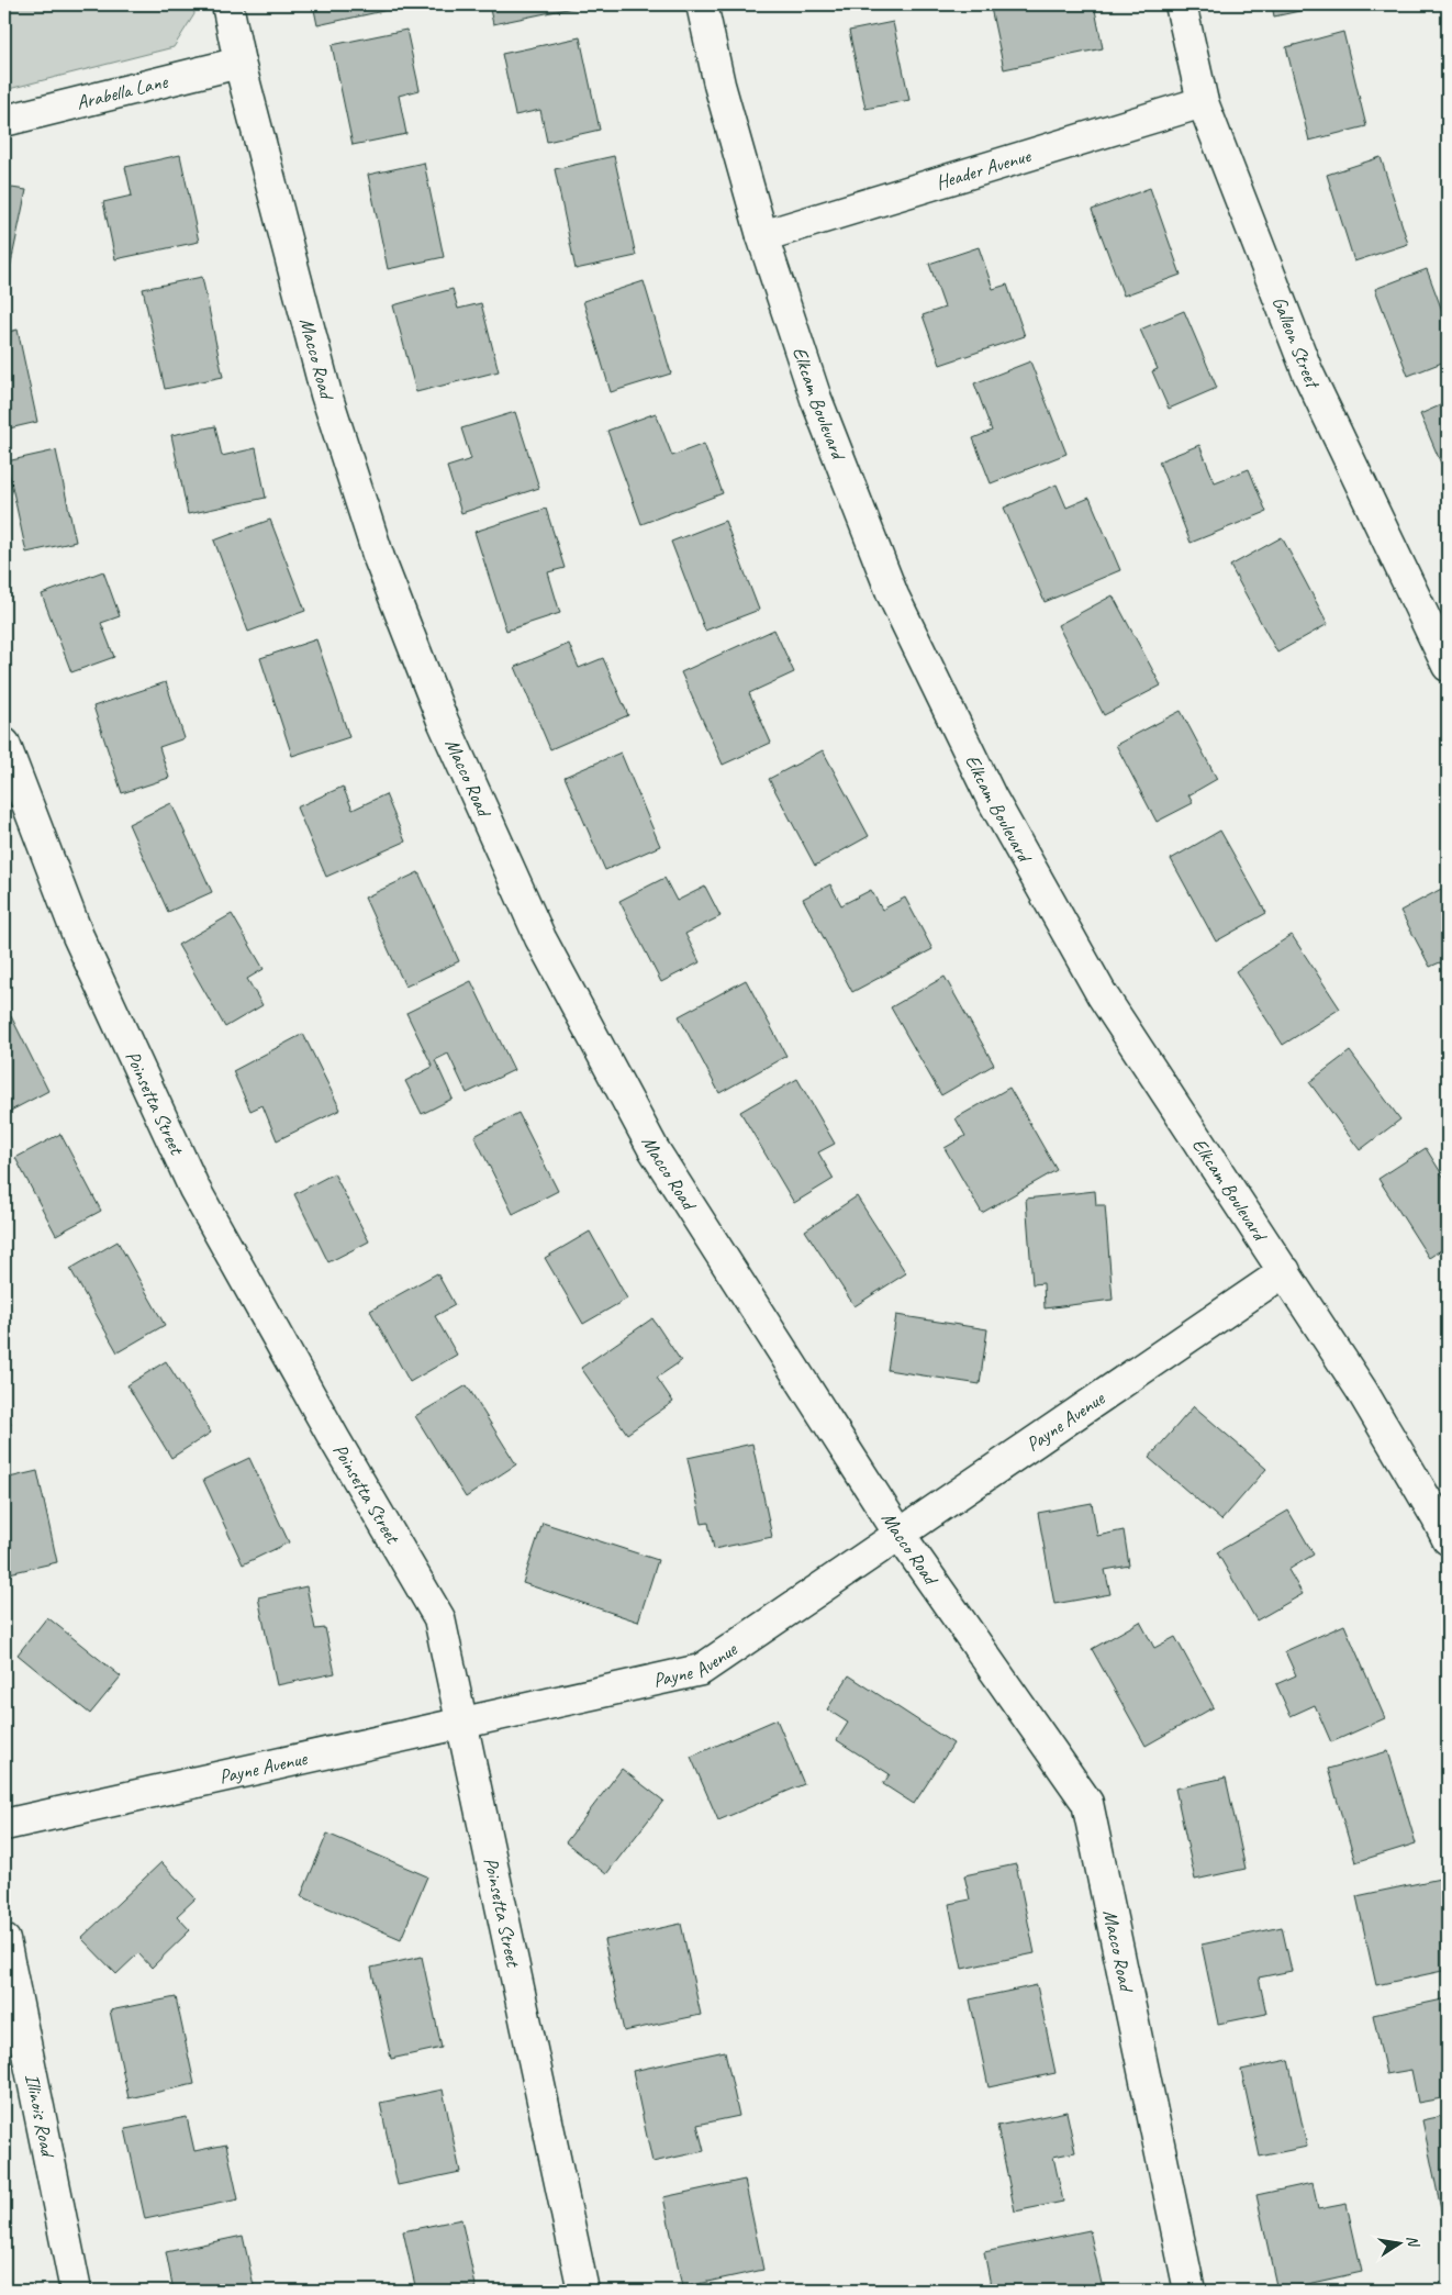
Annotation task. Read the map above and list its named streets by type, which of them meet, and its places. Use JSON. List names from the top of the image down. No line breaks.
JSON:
{"streets":{"street":["Arabella Lane","Header Avenue","Galleon Street","Macco Road","Elkcam Boulevard","Poinsetta Street","Payne Avenue","Illinois Road"]},"crossings":[["Arabella Lane","Macco Road"],["Header Avenue","Galleon Street"],["Header Avenue","Elkcam Boulevard"],["Macco Road","Payne Avenue"],["Elkcam Boulevard","Payne Avenue"],["Poinsetta Street","Payne Avenue"]],"north":"right"}
